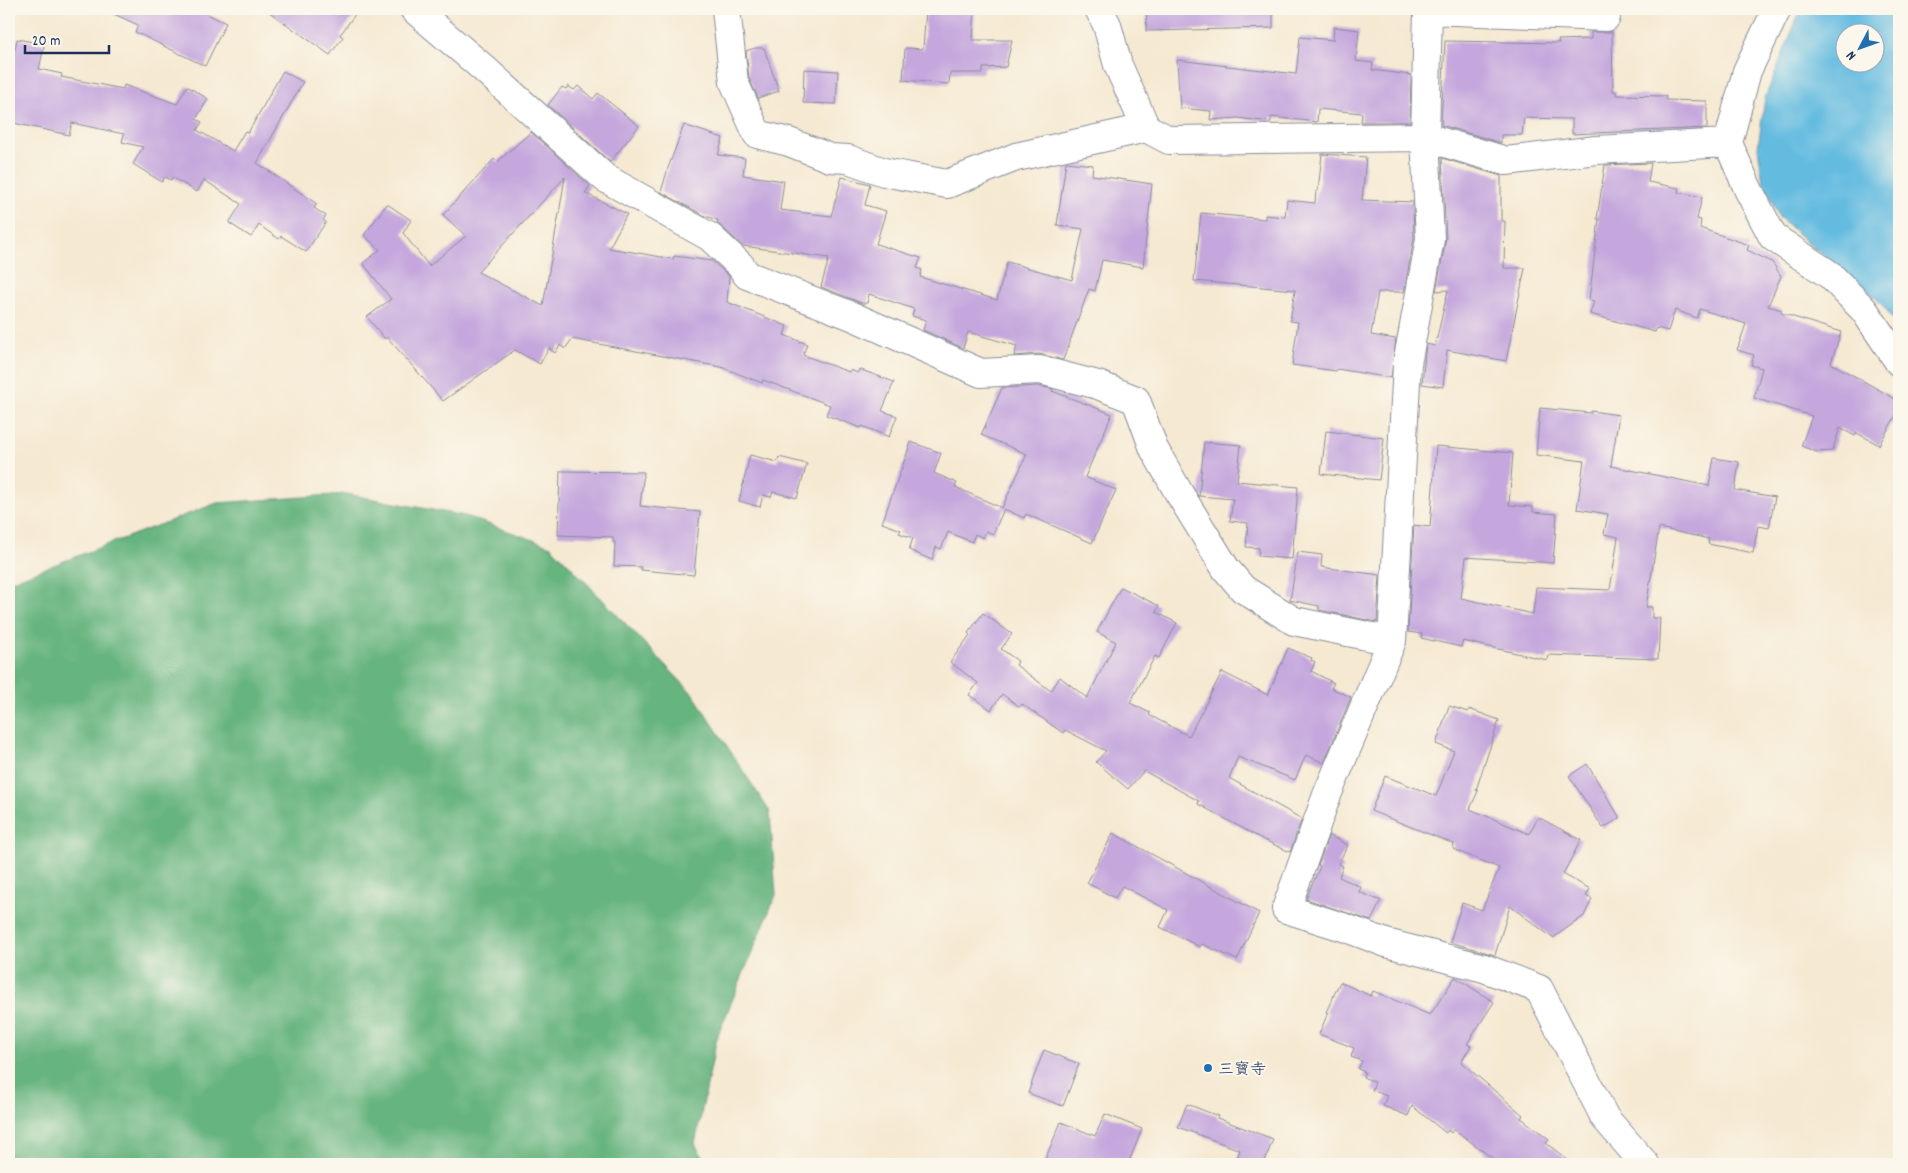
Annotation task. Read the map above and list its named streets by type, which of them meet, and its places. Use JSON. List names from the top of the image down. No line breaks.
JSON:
{"places":["三寶寺"],"scale_bar":"20 m","north":"bottom left"}
